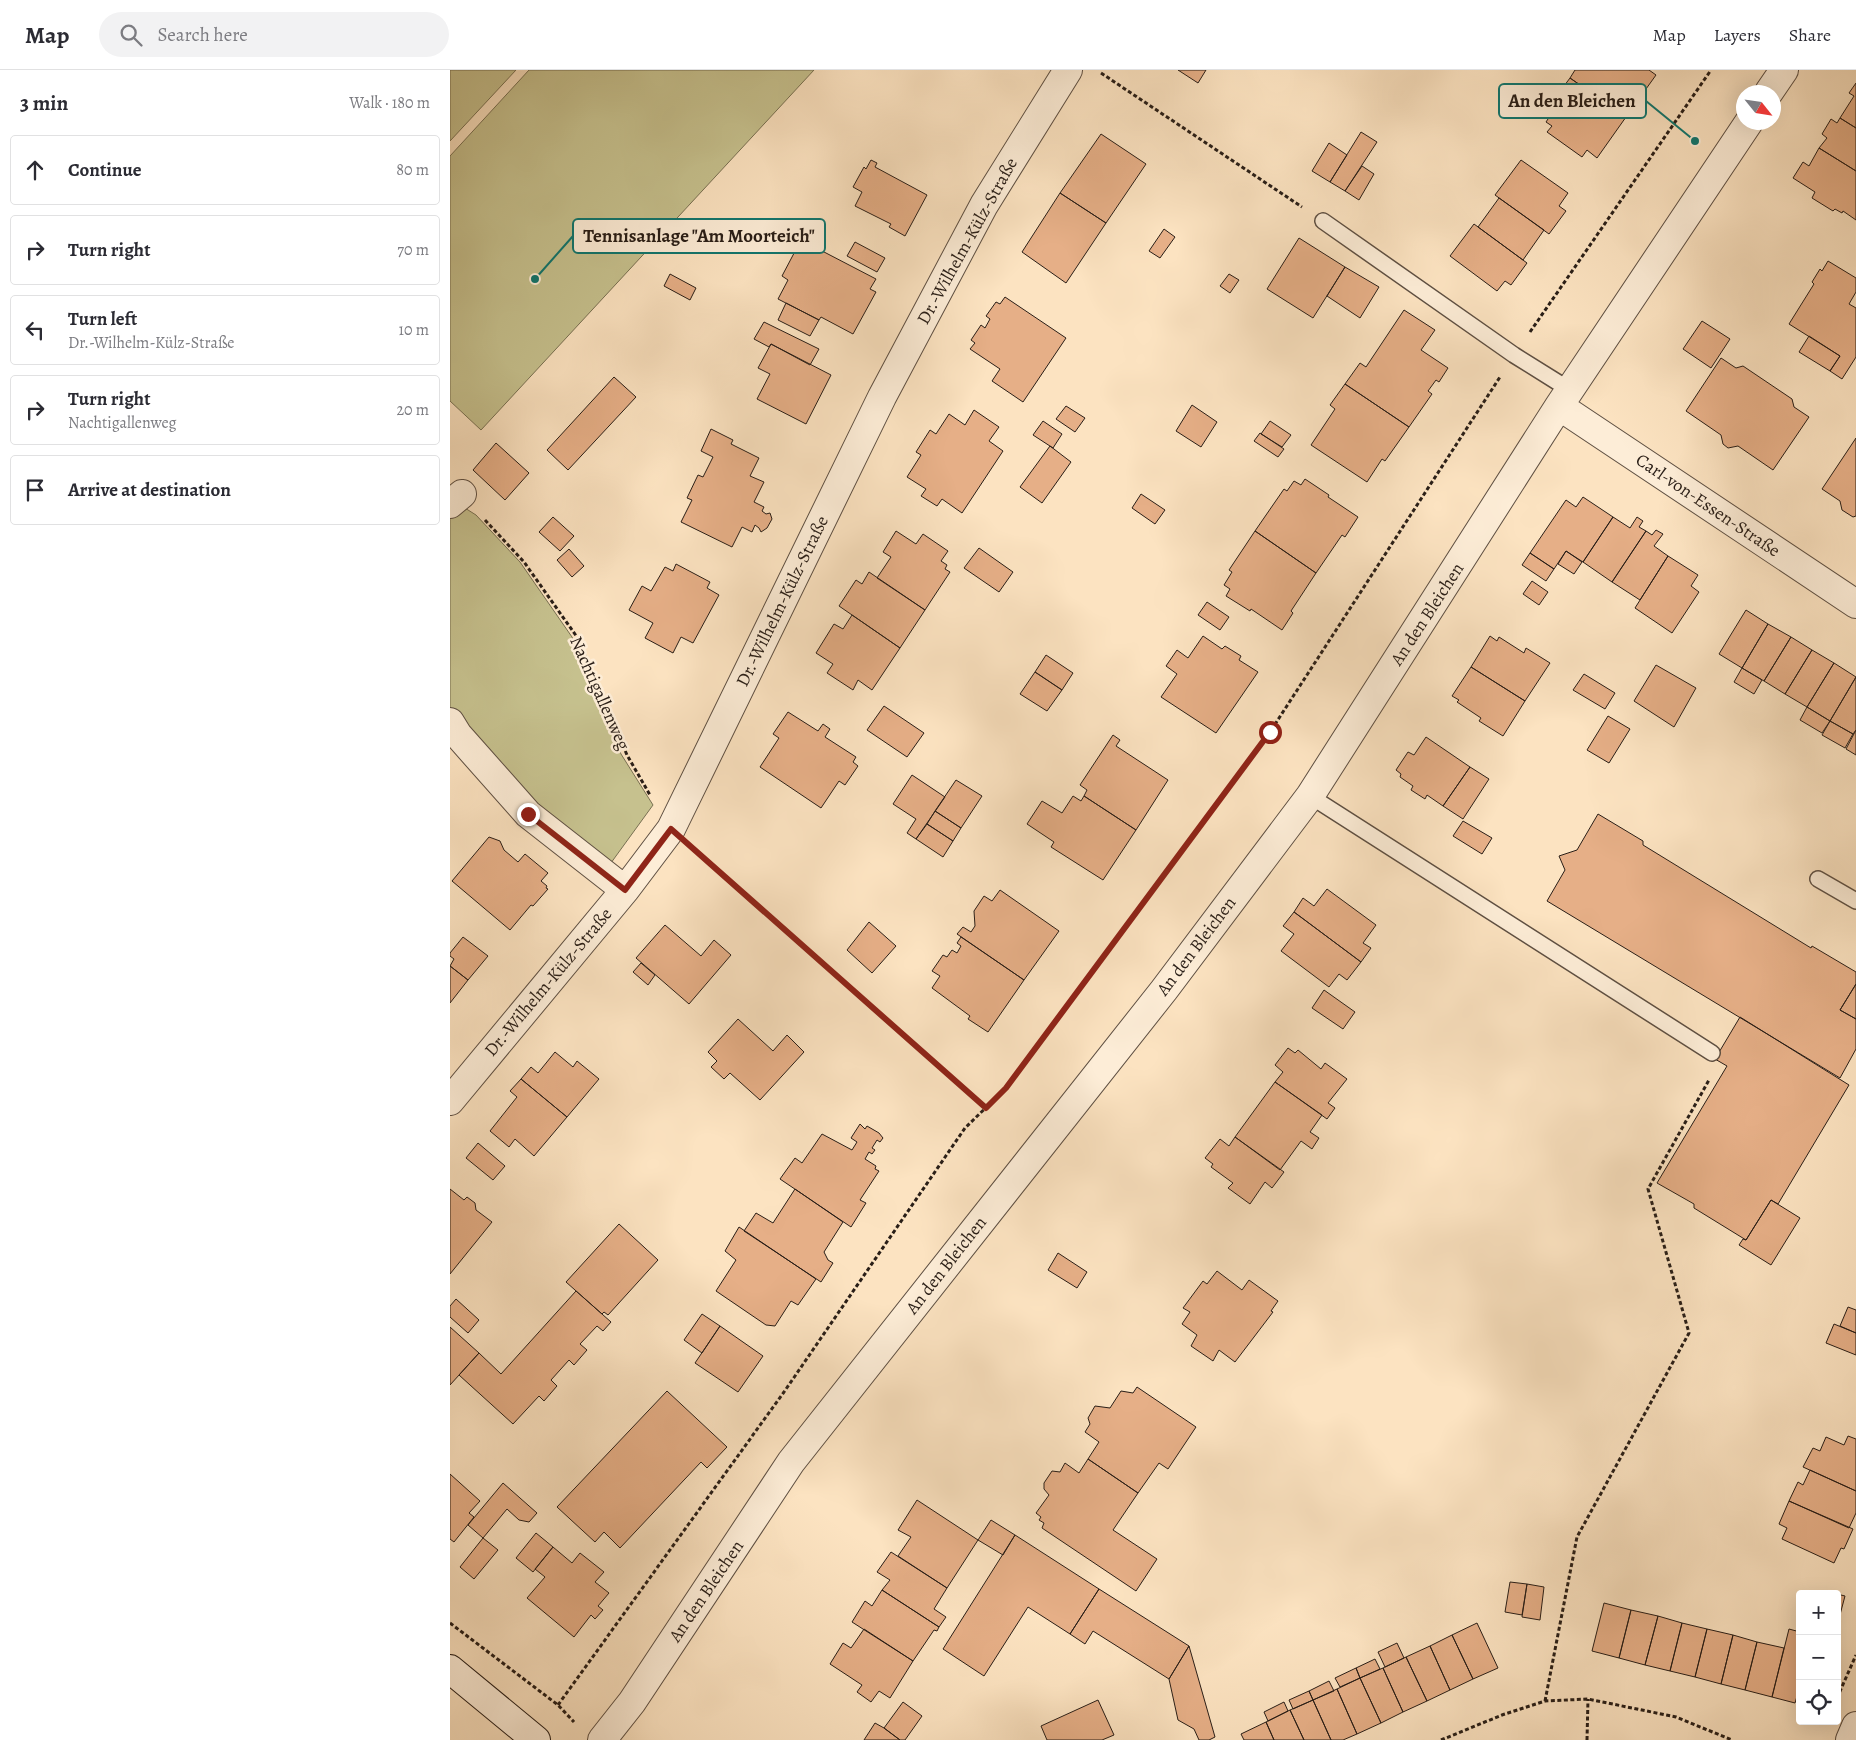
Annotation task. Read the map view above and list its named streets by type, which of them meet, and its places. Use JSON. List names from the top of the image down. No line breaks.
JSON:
{"streets":{"street":["Dr.-Wilhelm-Külz-Straße","Carl-von-Essen-Straße","An den Bleichen"],"path":["Nachtigallenweg"]},"crossings":[["Dr.-Wilhelm-Külz-Straße","Nachtigallenweg"],["Carl-von-Essen-Straße","An den Bleichen"]],"places":["An den Bleichen","Tennisanlage \"Am Moorteich\""],"north":"bottom right","page":{"header":"Map","search":"Search here","nav":["Map","Layers","Share"],"heading":["3 min","Walk · 180 m"],"list":[["Continue","80 m"],["Turn right","70 m"],["Turn left","Dr.-Wilhelm-Külz-Straße","10 m"],["Turn right","Nachtigallenweg","20 m"],"Arrive at destination"],"map_buttons":["+","−"]}}
